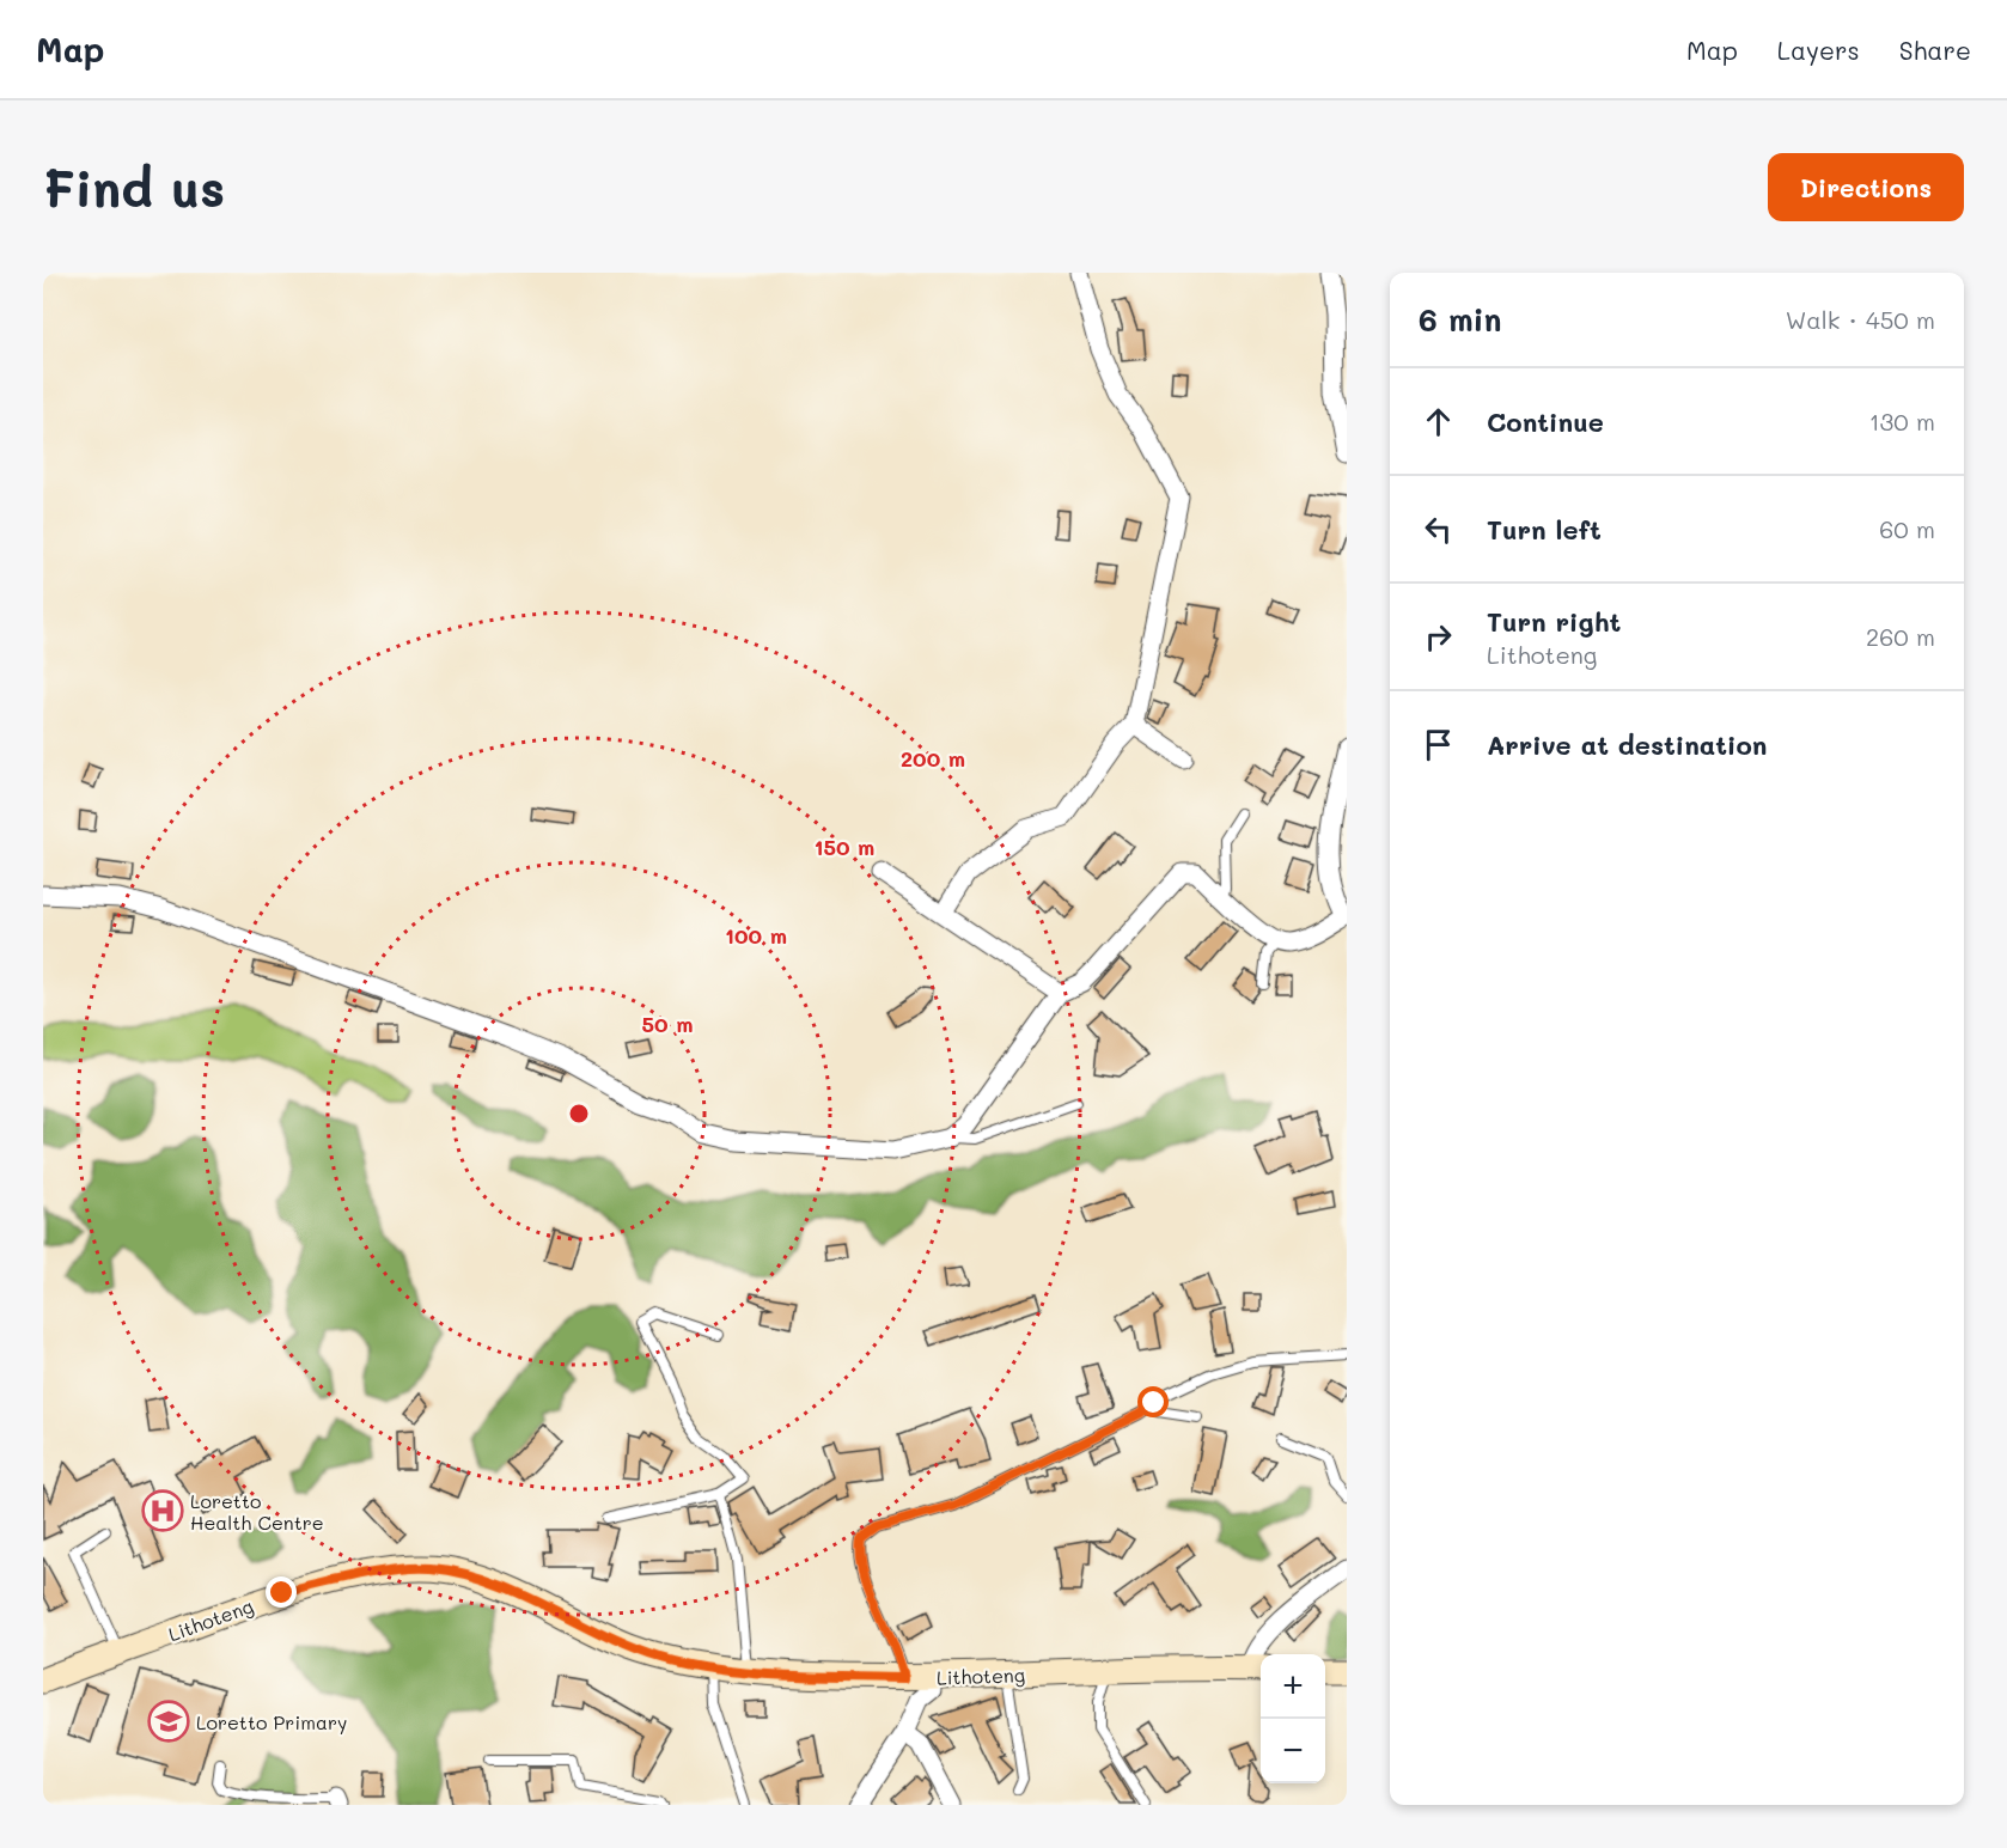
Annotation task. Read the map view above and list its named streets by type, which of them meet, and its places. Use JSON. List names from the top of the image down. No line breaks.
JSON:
{"streets":{"main road":["Lithoteng"]},"places":{"hospital":["Loretto Health Centre"],"school or university":["Loretto Primary"]},"page":{"header":"Map","nav":["Map","Layers","Share"],"buttons":"Directions","title":"Find us","heading":["6 min","Walk · 450 m"],"list":[["Continue","130 m"],["Turn left","60 m"],["Turn right","Lithoteng","260 m"],"Arrive at destination"],"map_buttons":["+","−"]},"rings":["200 m","150 m","100 m","50 m"]}
